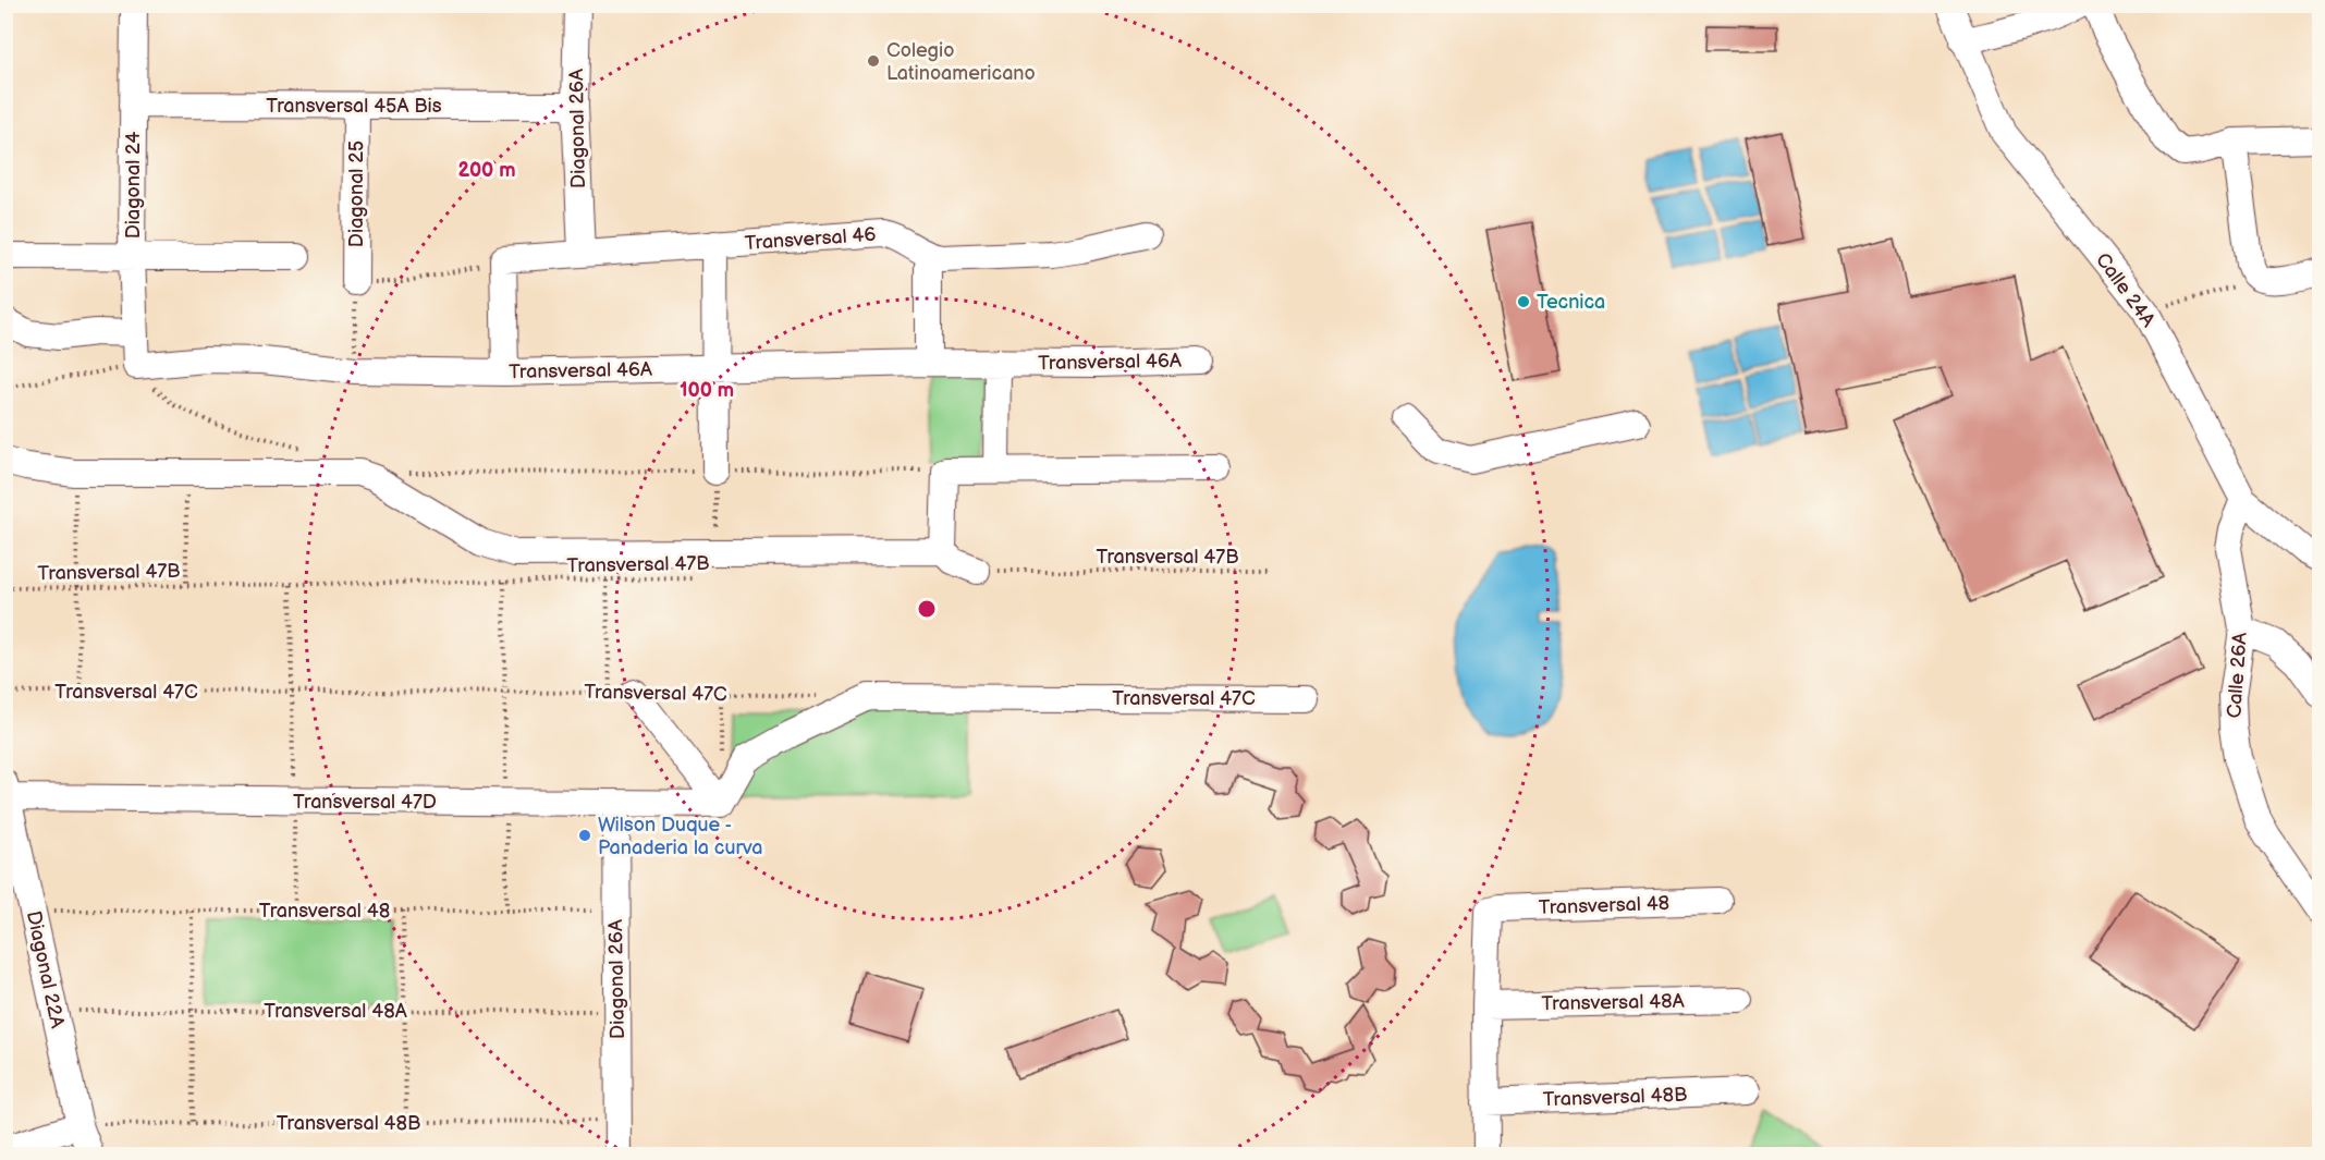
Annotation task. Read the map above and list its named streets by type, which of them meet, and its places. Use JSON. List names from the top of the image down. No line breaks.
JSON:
{"streets":{"street":["Transversal 45A Bis","Diagonal 26A","Diagonal 24","Diagonal 25","Transversal 46","Calle 24A","Transversal 46A","Calle 26A","Transversal 47C","Transversal 47D","Transversal 48","Diagonal 22A","Transversal 48A","Transversal 48B"],"path":["Transversal 47B"]},"crossings":[["Transversal 45A Bis","Diagonal 26A"],["Transversal 45A Bis","Diagonal 24"],["Transversal 45A Bis","Diagonal 25"],["Diagonal 26A","Transversal 46"],["Diagonal 26A","Transversal 47D"],["Diagonal 26A","Transversal 48"],["Diagonal 26A","Transversal 48A"],["Diagonal 26A","Transversal 48B"],["Diagonal 24","Transversal 46A"],["Calle 24A","Calle 26A"],["Transversal 47C","Transversal 47D"],["Transversal 47D","Diagonal 22A"],["Transversal 48","Diagonal 22A"],["Transversal 48","Transversal 48A"],["Diagonal 22A","Transversal 48A"],["Diagonal 22A","Transversal 48B"]],"places":["Colegio Latinoamericano","Tecnica","Wilson Duque - Panaderia la curva"],"rings":["200 m","100 m"]}
